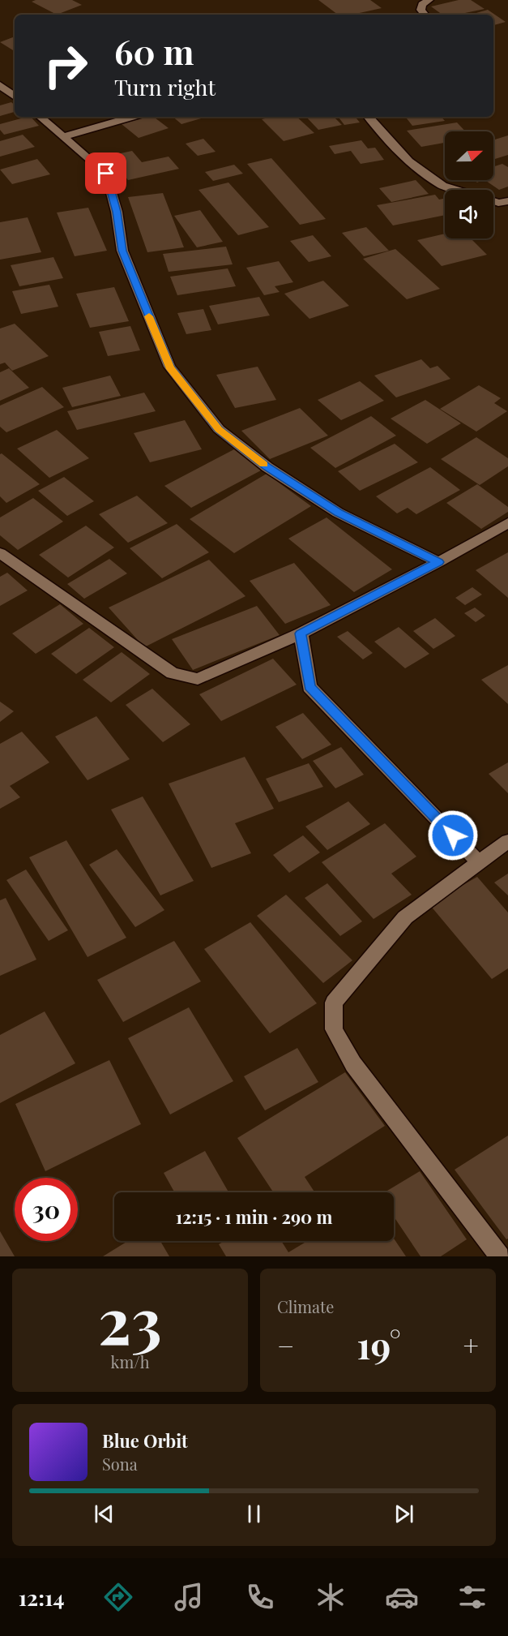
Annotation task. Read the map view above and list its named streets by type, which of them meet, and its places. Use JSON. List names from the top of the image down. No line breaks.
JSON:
{"north":"right","page":{"turn":["60 m","Turn right"],"limit":"30","trip":"12:15 · 1 min · 290 m","tile":[["23","km/h"],"Climate"],"heat":["−","19°","+"],"song":["Blue Orbit","Sona"],"tabs":"12:14"}}
